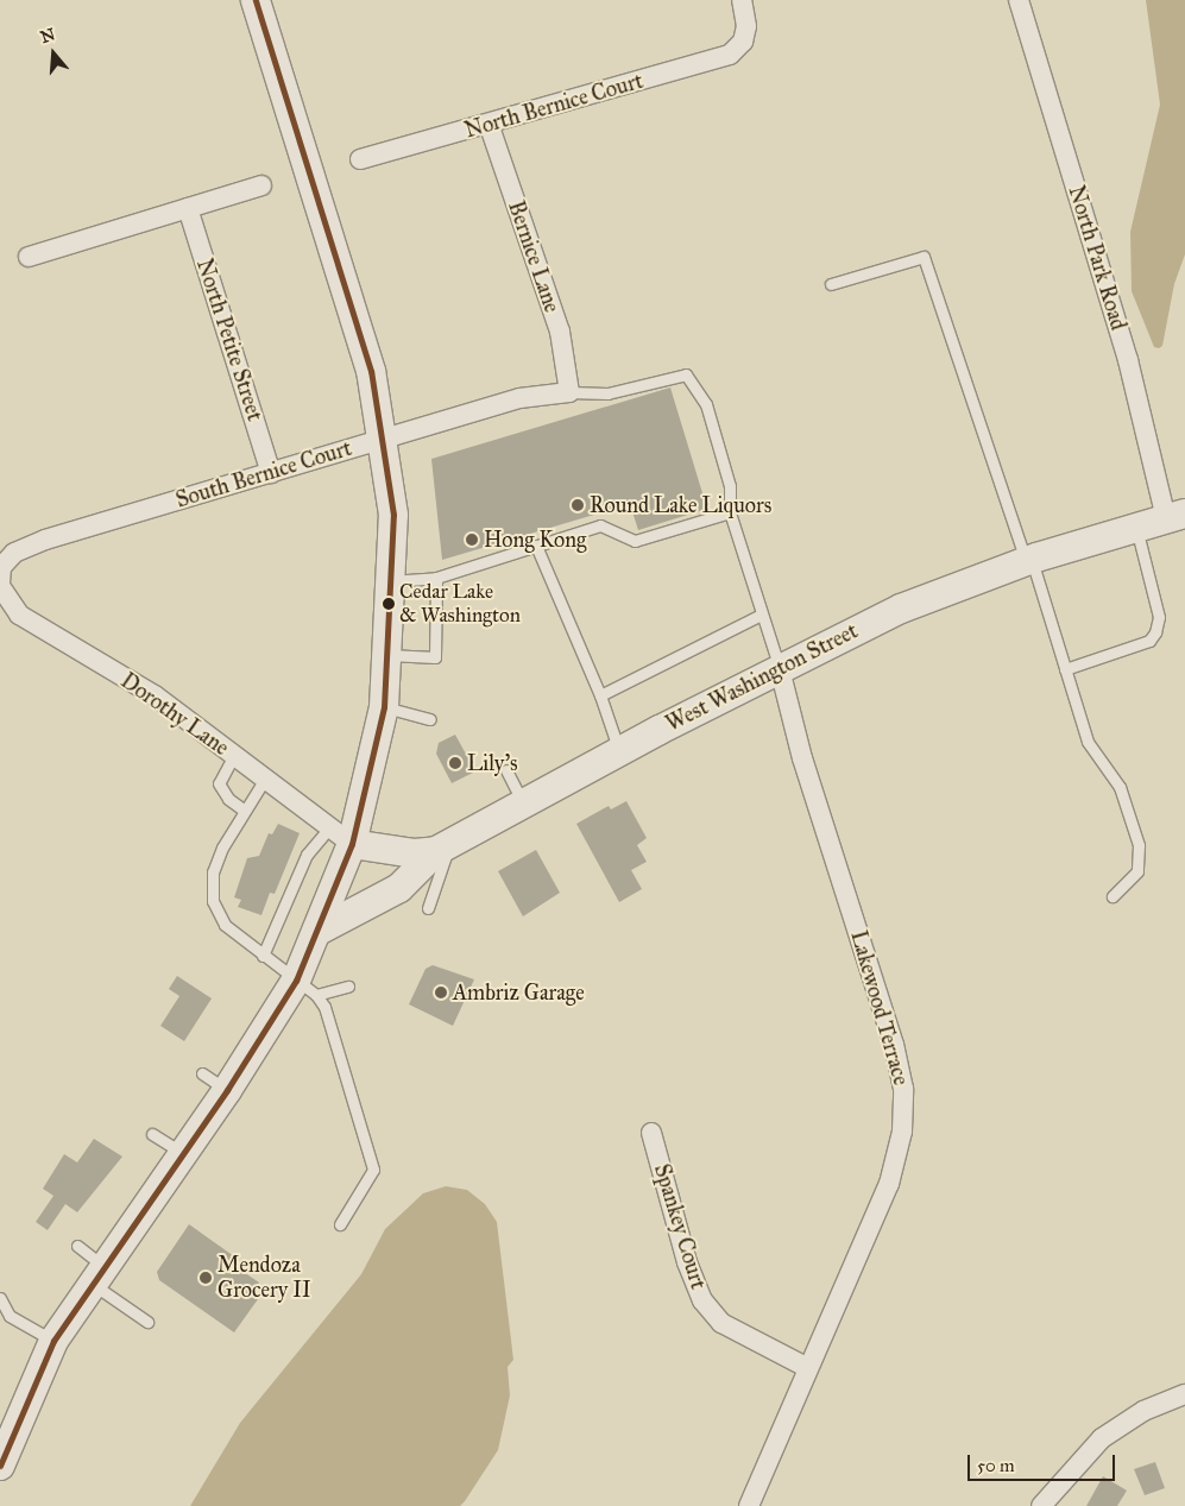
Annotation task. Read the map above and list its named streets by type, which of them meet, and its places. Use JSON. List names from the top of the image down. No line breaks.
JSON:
{"streets":{"main road":["West Washington Street"],"street":["North Bernice Court","Bernice Lane","North Park Road","North Petite Street","South Bernice Court","Dorothy Lane","Lakewood Terrace","Spankey Court"]},"crossings":[["North Bernice Court","Bernice Lane"],["Bernice Lane","South Bernice Court"],["North Park Road","West Washington Street"],["North Petite Street","South Bernice Court"],["South Bernice Court","Dorothy Lane"],["West Washington Street","Dorothy Lane"],["West Washington Street","Lakewood Terrace"],["Lakewood Terrace","Spankey Court"]],"places":["Round Lake Liquors","Hong Kong","Cedar Lake & Washington","Lily's","Ambriz Garage","Mendoza Grocery II"],"scale_bar":"50 m","north":"top"}
